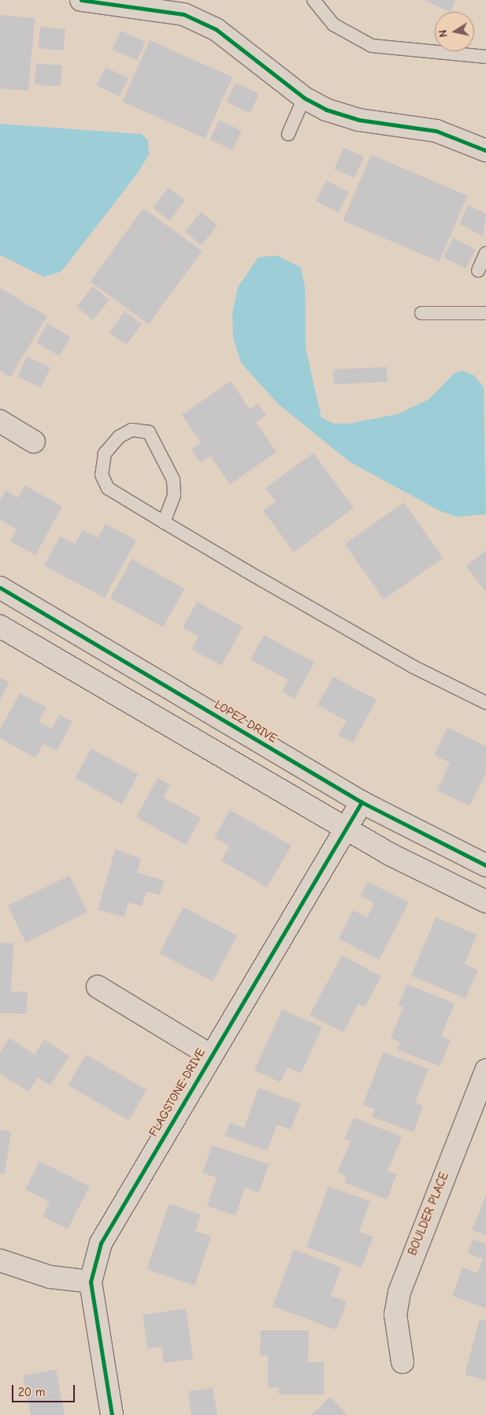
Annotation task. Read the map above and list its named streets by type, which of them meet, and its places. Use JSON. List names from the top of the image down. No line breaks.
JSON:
{"streets":{"street":["LOPEZ DRIVE","FLAGSTONE DRIVE","BOULDER PLACE"]},"crossings":[["LOPEZ DRIVE","FLAGSTONE DRIVE"]],"scale_bar":"20 m","north":"left"}
